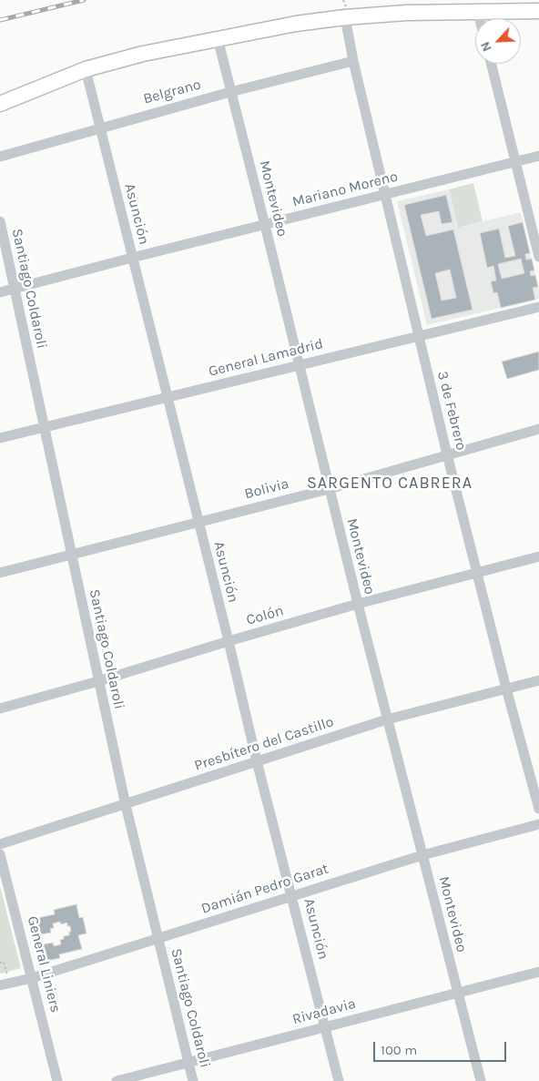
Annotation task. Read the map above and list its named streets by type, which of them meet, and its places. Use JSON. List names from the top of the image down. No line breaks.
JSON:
{"streets":{"street":["Belgrano","Mariano Moreno","Montevideo","Asunción","Santiago Coldaroli","General Lamadrid","3 de Febrero","Bolivia","Colón","Presbítero del Castillo","Damián Pedro Garat","General Liniers","Rivadavia"]},"crossings":[["Belgrano","Montevideo"],["Belgrano","Asunción"],["Belgrano","3 de Febrero"],["Mariano Moreno","Montevideo"],["Mariano Moreno","Asunción"],["Mariano Moreno","Santiago Coldaroli"],["Mariano Moreno","3 de Febrero"],["Montevideo","General Lamadrid"],["Montevideo","Bolivia"],["Montevideo","Colón"],["Montevideo","Presbítero del Castillo"],["Montevideo","Damián Pedro Garat"],["Montevideo","Rivadavia"],["Asunción","General Lamadrid"],["Asunción","Bolivia"],["Asunción","Colón"],["Asunción","Presbítero del Castillo"],["Asunción","Damián Pedro Garat"],["Asunción","Rivadavia"],["Santiago Coldaroli","General Lamadrid"],["Santiago Coldaroli","Bolivia"],["Santiago Coldaroli","Colón"],["Santiago Coldaroli","Presbítero del Castillo"],["Santiago Coldaroli","Damián Pedro Garat"],["Santiago Coldaroli","Rivadavia"],["General Lamadrid","3 de Febrero"],["3 de Febrero","Bolivia"],["3 de Febrero","Colón"],["3 de Febrero","Presbítero del Castillo"],["Damián Pedro Garat","General Liniers"]],"districts":["SARGENTO CABRERA"],"scale_bar":"100 m","north":"bottom left"}
